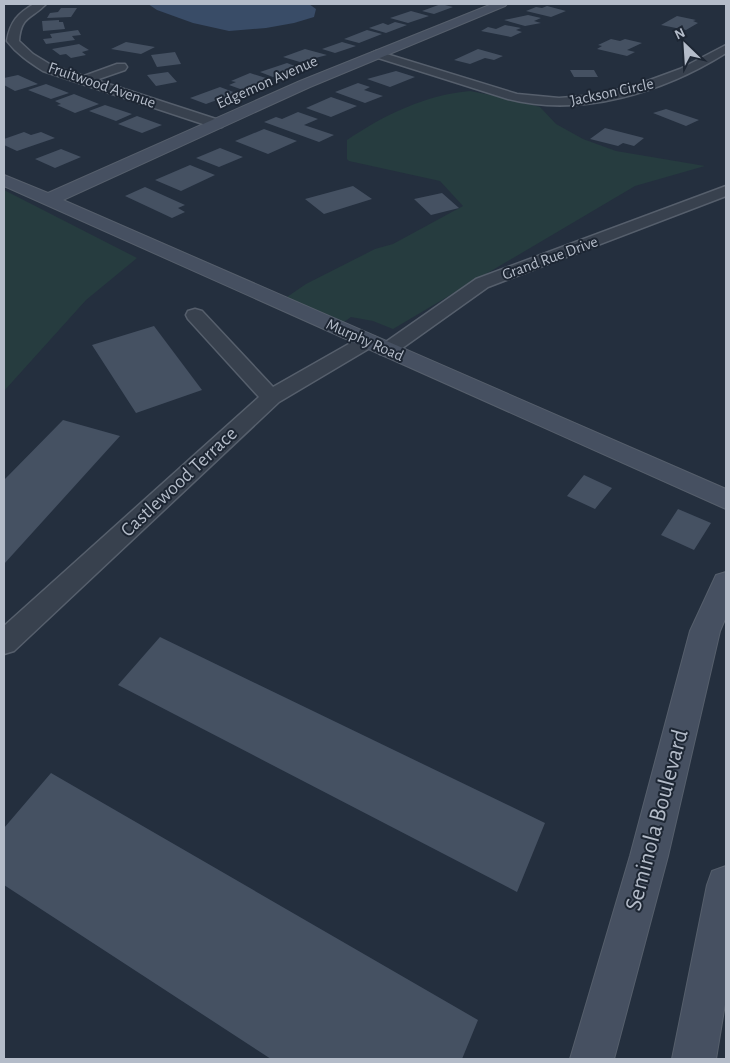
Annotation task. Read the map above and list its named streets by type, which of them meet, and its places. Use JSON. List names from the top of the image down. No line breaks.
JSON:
{"streets":{"street":["Edgemon Avenue","Fruitwood Avenue","Jackson Circle","Grand Rue Drive","Murphy Road","Castlewood Terrace","Seminola Boulevard"]},"crossings":[["Edgemon Avenue","Fruitwood Avenue"],["Edgemon Avenue","Jackson Circle"],["Edgemon Avenue","Murphy Road"],["Grand Rue Drive","Murphy Road"],["Grand Rue Drive","Castlewood Terrace"]],"north":"top left"}
